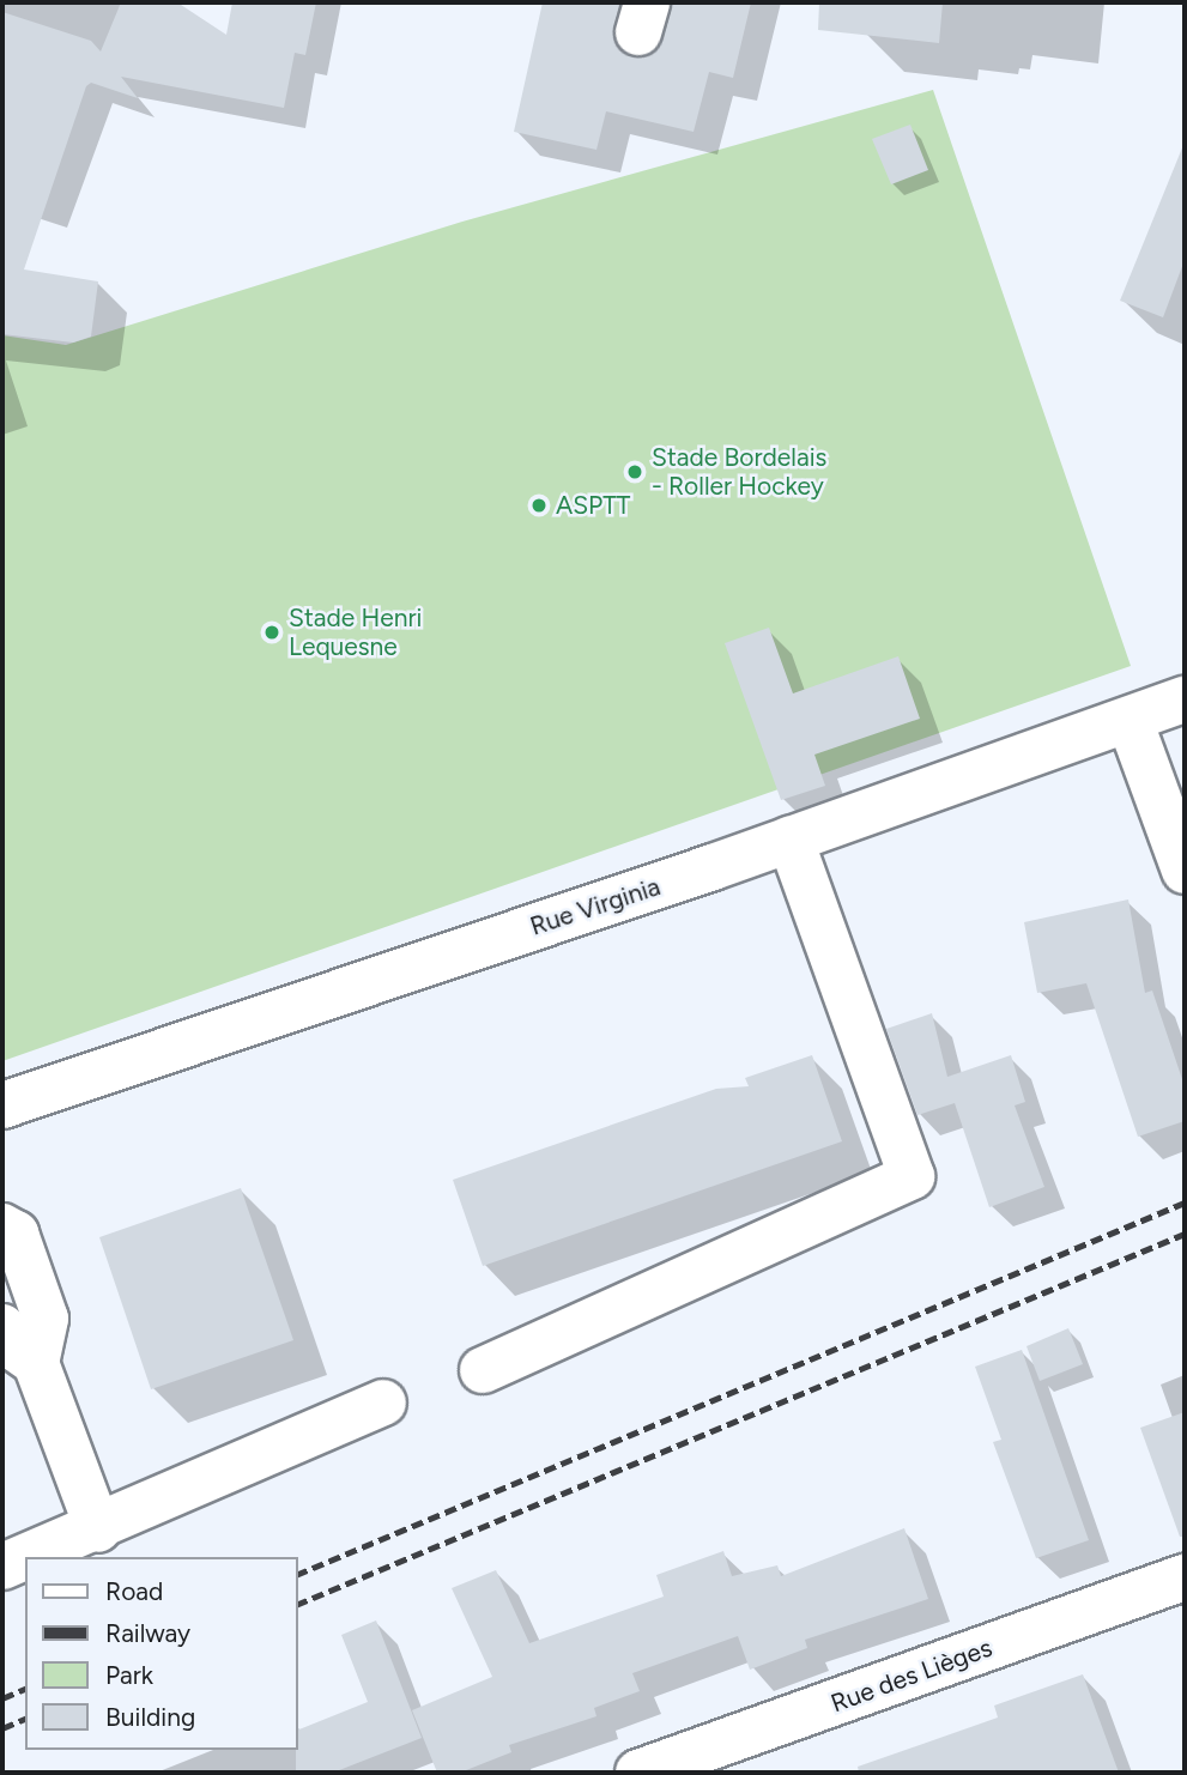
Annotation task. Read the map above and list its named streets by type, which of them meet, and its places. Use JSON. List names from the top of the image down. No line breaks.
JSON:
{"streets":{"street":["Rue Virginia","Rue des Lièges"]},"places":["Stade Bordelais - Roller Hockey","ASPTT","Stade Henri Lequesne"],"legend":["Road","Railway","Park","Building"]}
